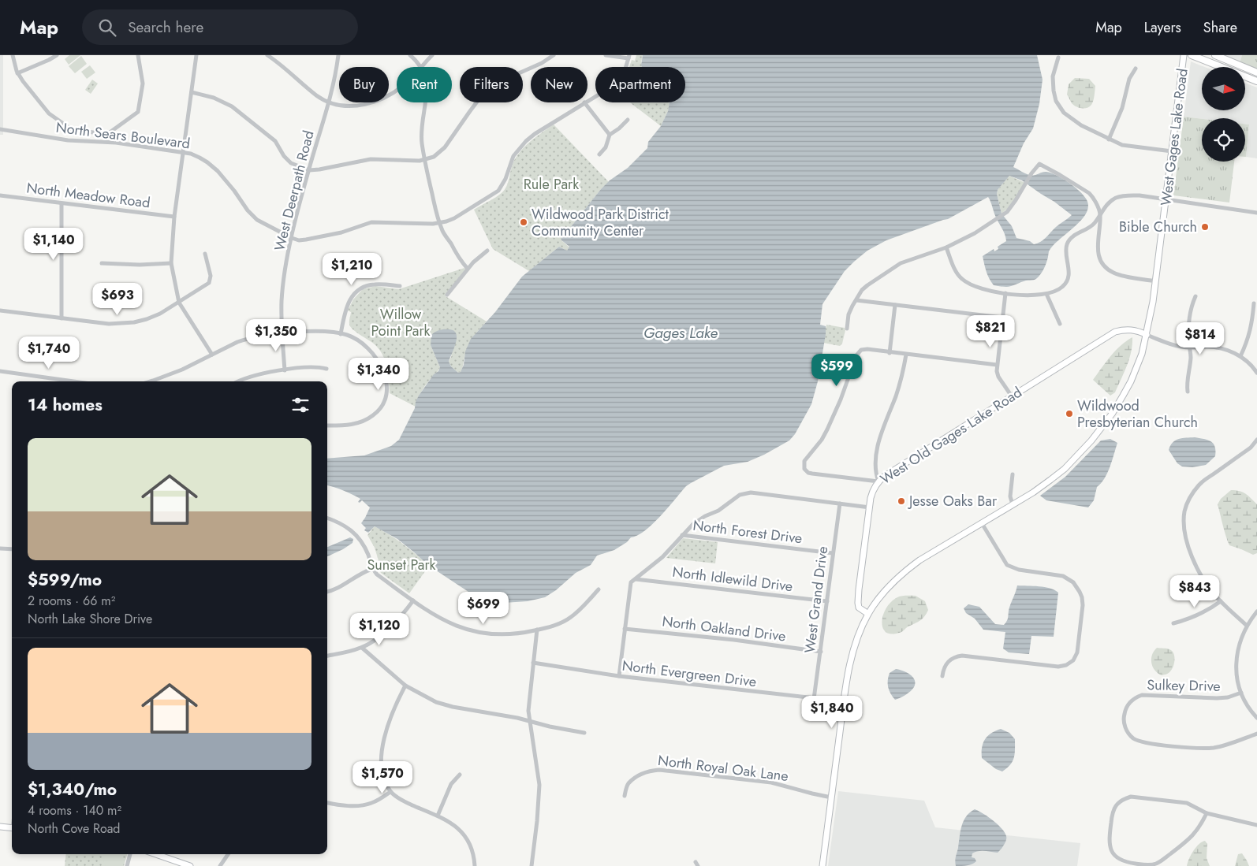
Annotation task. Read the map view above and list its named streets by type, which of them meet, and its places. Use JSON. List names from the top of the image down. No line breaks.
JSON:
{"streets":{"street":["North Sears Boulevard","West Gages Lake Road","West Deerpath Road","North Meadow Road","West Old Gages Lake Road","North Forest Drive","North Idlewild Drive","West Grand Drive","North Oakland Drive","North Evergreen Drive","Sulkey Drive","North Royal Oak Lane"]},"crossings":[["North Sears Boulevard","West Deerpath Road"],["West Gages Lake Road","West Old Gages Lake Road"],["West Gages Lake Road","North Evergreen Drive"],["West Gages Lake Road","North Royal Oak Lane"],["North Forest Drive","West Grand Drive"],["North Idlewild Drive","West Grand Drive"],["West Grand Drive","North Oakland Drive"],["West Grand Drive","North Evergreen Drive"]],"water":["Gages Lake"],"parks":["Rule Park","Willow Point Park","Sunset Park"],"places":["Wildwood Park District Community Center","Bible Church","Wildwood Presbyterian Church","Jesse Oaks Bar"],"north":"right","page":{"header":"Map","search":"Search here","nav":["Map","Layers","Share"],"chip":["Buy","Rent","Filters","New","Apartment"],"price":["$1,140","$1,210","$693","$821","$1,350","$814","$1,740","$599","$1,340","$843","$699","$1,120","$1,840","$1,570"],"heading":"14 homes","list":[{"name":"$599/mo","note":"2 rooms · 66 m² · North Lake Shore Drive"},{"name":"$1,340/mo","note":"4 rooms · 140 m² · North Cove Road"}]}}
